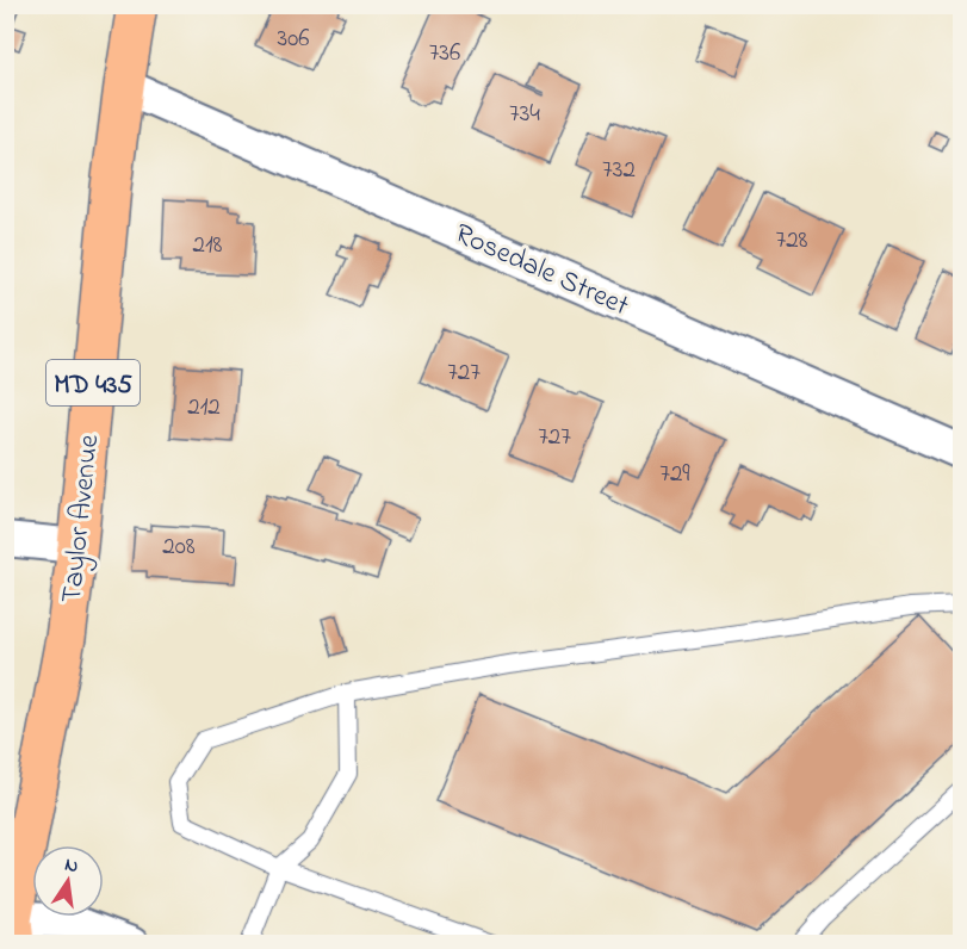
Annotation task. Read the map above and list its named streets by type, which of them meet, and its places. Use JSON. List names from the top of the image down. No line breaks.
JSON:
{"streets":{"main road":["MD 435","Taylor Avenue"],"street":["Rosedale Street"]},"crossings":[["Rosedale Street","Taylor Avenue"]],"house_numbers":["306","736","734","732","728","218","727","212","727","729","208"],"north":"top"}
